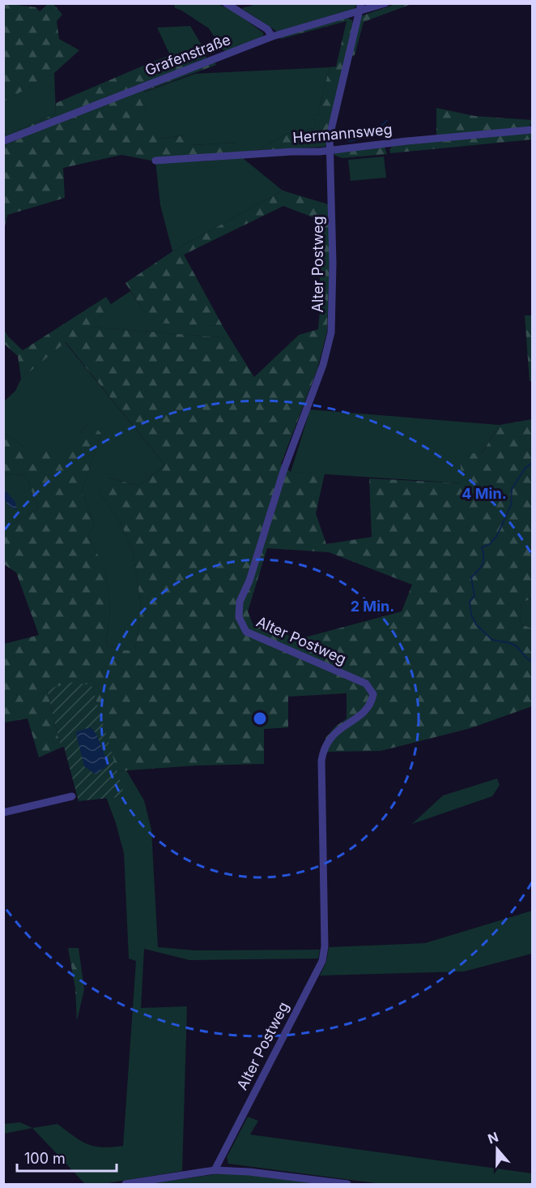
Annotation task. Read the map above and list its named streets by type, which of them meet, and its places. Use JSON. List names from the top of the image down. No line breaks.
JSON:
{"streets":{"street":["Grafenstraße","Hermannsweg","Alter Postweg"]},"crossings":[["Grafenstraße","Alter Postweg"],["Hermannsweg","Alter Postweg"]],"scale_bar":"100 m","north":"top","rings":["4 Min.","2 Min."]}
